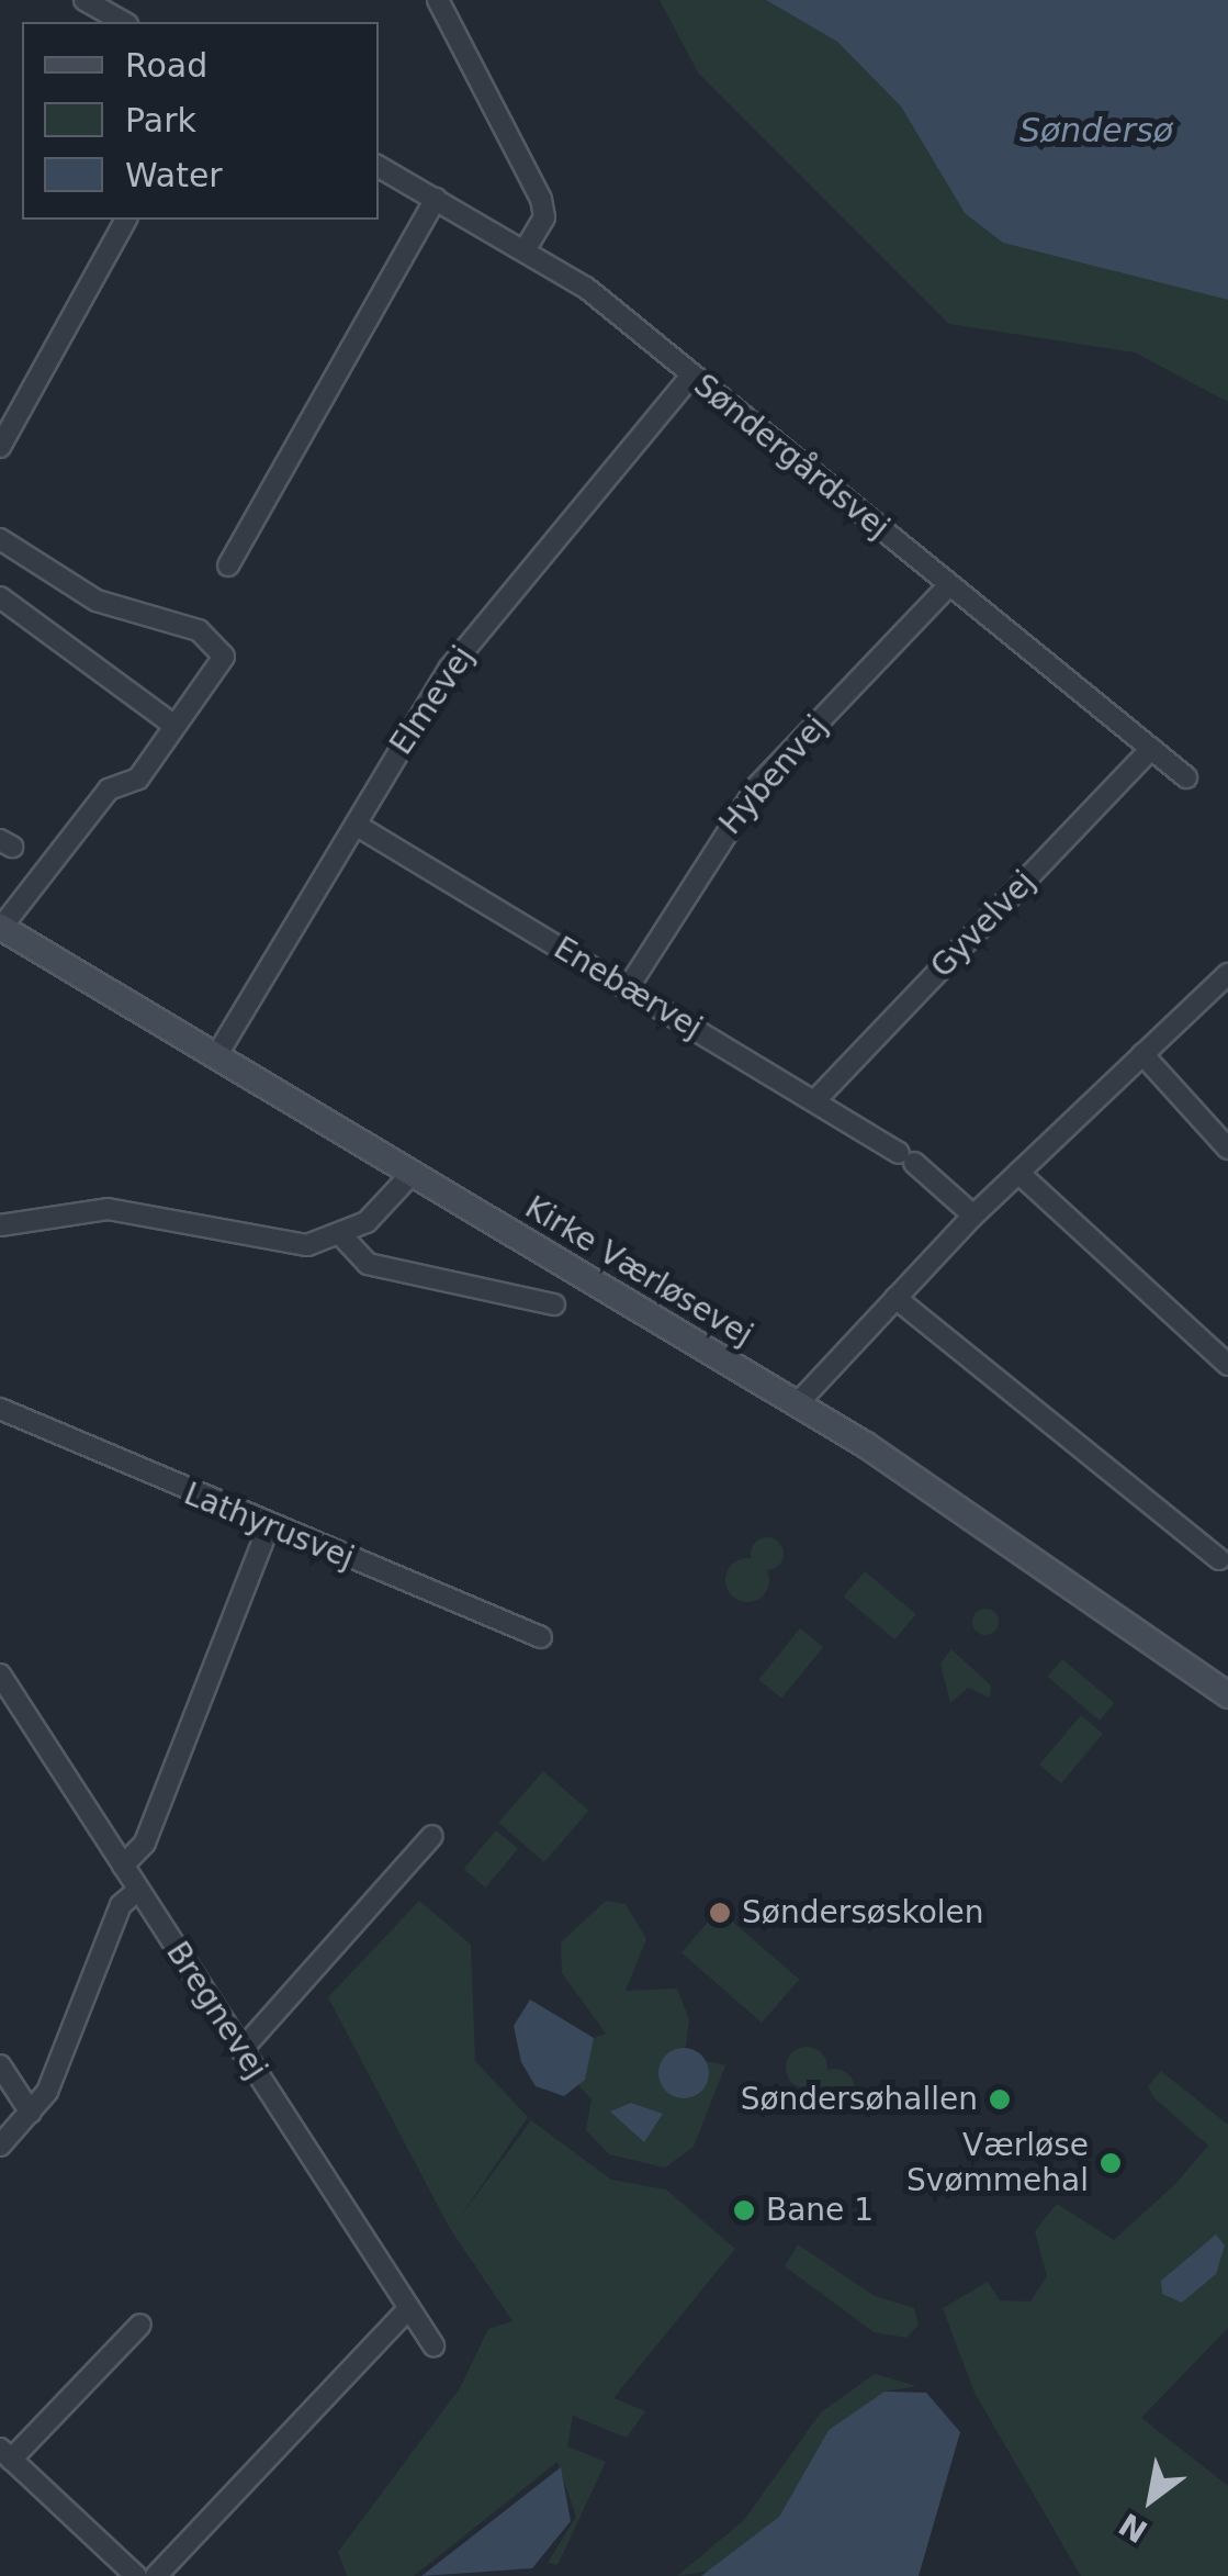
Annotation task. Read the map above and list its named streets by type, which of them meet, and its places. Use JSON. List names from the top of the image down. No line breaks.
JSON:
{"streets":{"street":["Søndergårdsvej","Elmevej","Hybenvej","Gyvelvej","Enebærvej","Kirke Værløsevej","Lathyrusvej","Bregnevej"]},"crossings":[["Søndergårdsvej","Elmevej"],["Søndergårdsvej","Hybenvej"],["Søndergårdsvej","Gyvelvej"],["Elmevej","Enebærvej"],["Elmevej","Kirke Værløsevej"],["Hybenvej","Enebærvej"],["Gyvelvej","Enebærvej"]],"water":["Søndersø"],"places":["Søndersøskolen","Søndersøhallen","Værløse Svømmehal","Bane 1"],"legend":["Road","Park","Water"],"north":"bottom left"}
